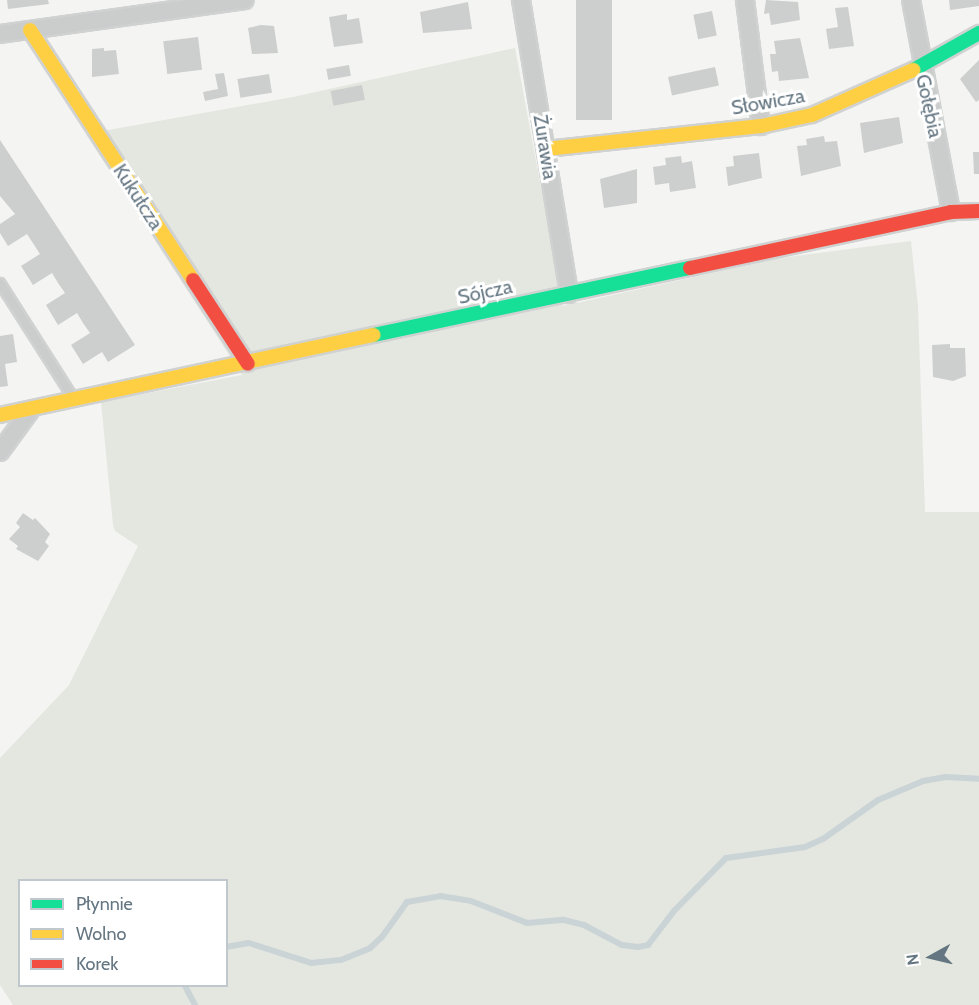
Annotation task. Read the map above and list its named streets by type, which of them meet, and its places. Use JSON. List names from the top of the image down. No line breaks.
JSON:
{"streets":{"street":["Słowicza","Gołębia","Żurawia","Kukułcza","Sójcza"]},"crossings":[["Słowicza","Gołębia"],["Słowicza","Żurawia"],["Gołębia","Sójcza"],["Żurawia","Sójcza"],["Kukułcza","Sójcza"]],"legend":["Płynnie","Wolno","Korek"],"north":"left"}
